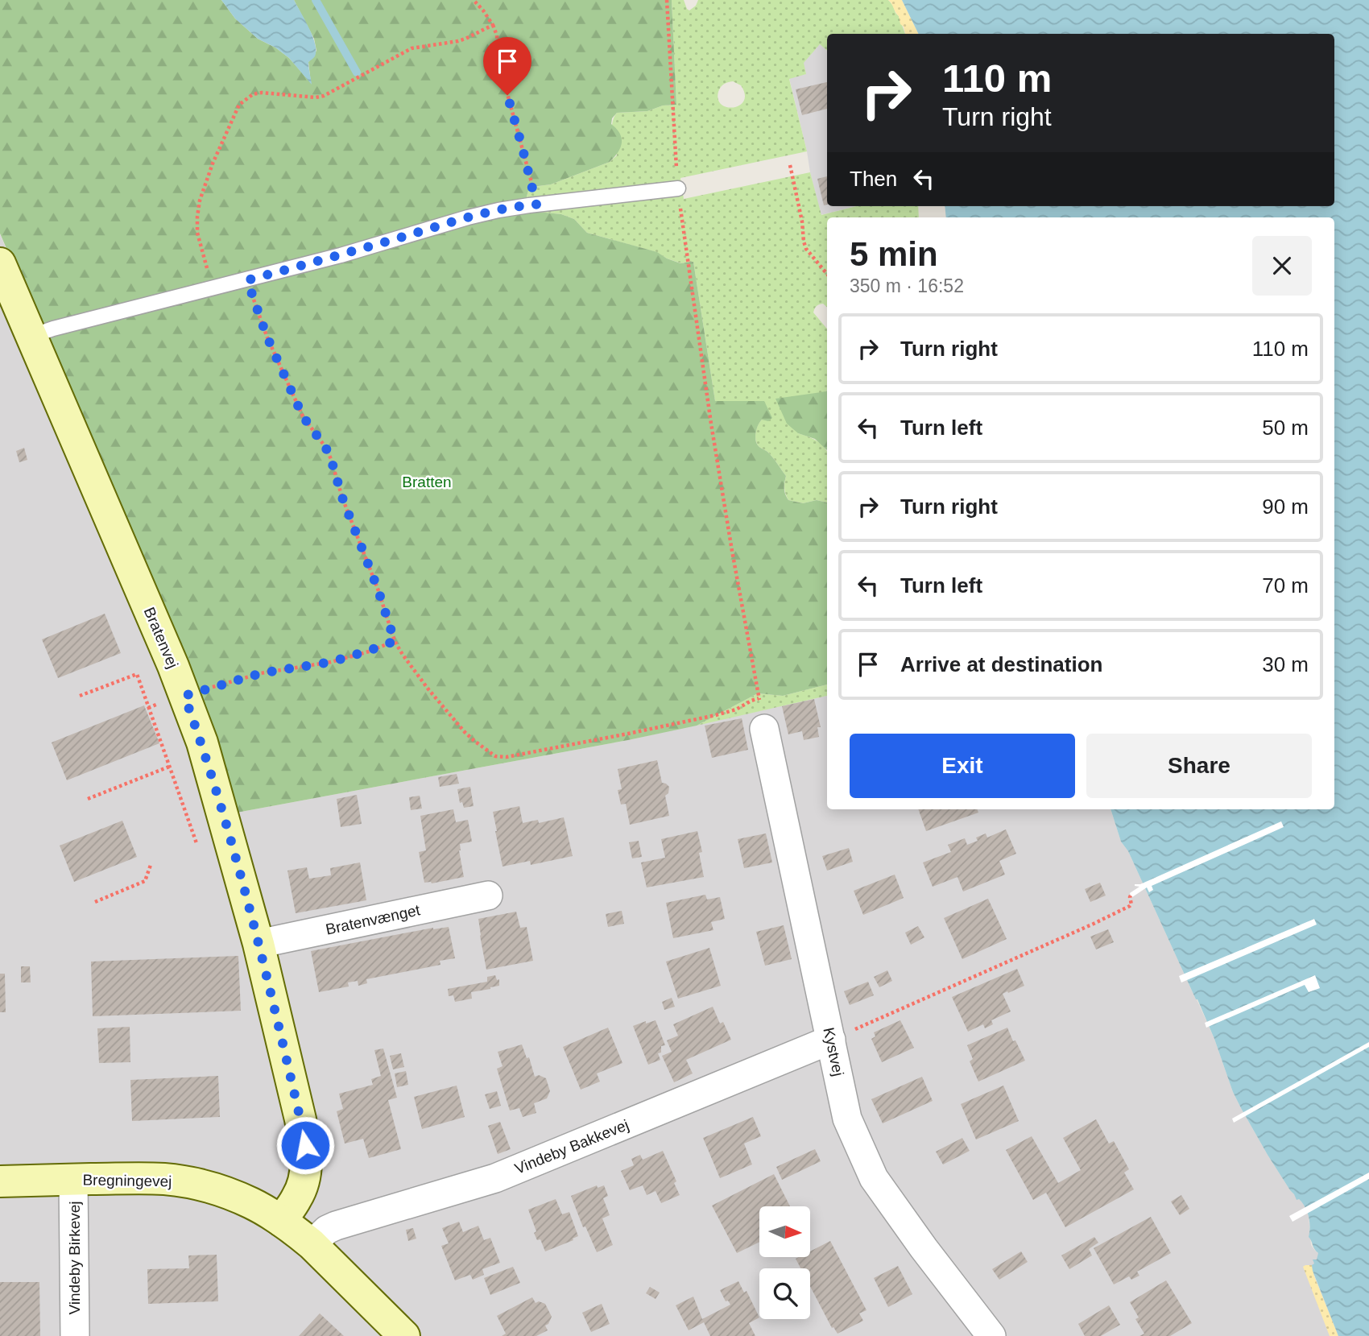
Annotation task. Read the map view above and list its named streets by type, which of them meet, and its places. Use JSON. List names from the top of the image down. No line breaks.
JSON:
{"streets":{"street":["Bratenvej","Bratenvænget","Kystvej","Vindeby Bakkevej","Bregningevej","Vindeby Birkevej"]},"crossings":[["Bratenvej","Bratenvænget"],["Bratenvej","Bregningevej"],["Kystvej","Vindeby Bakkevej"],["Vindeby Bakkevej","Bregningevej"],["Bregningevej","Vindeby Birkevej"]],"parks":["Bratten"],"north":"right","page":{"turn":["110 m","Turn right"],"then":"Then","heading":["5 min","350 m · 16:52"],"list":[{"name":"Turn right","value":"110 m"},{"name":"Turn left","value":"50 m"},{"name":"Turn right","value":"90 m"},{"name":"Turn left","value":"70 m"},{"name":"Arrive at destination","value":"30 m"}],"buttons":["Exit","Share"]}}
